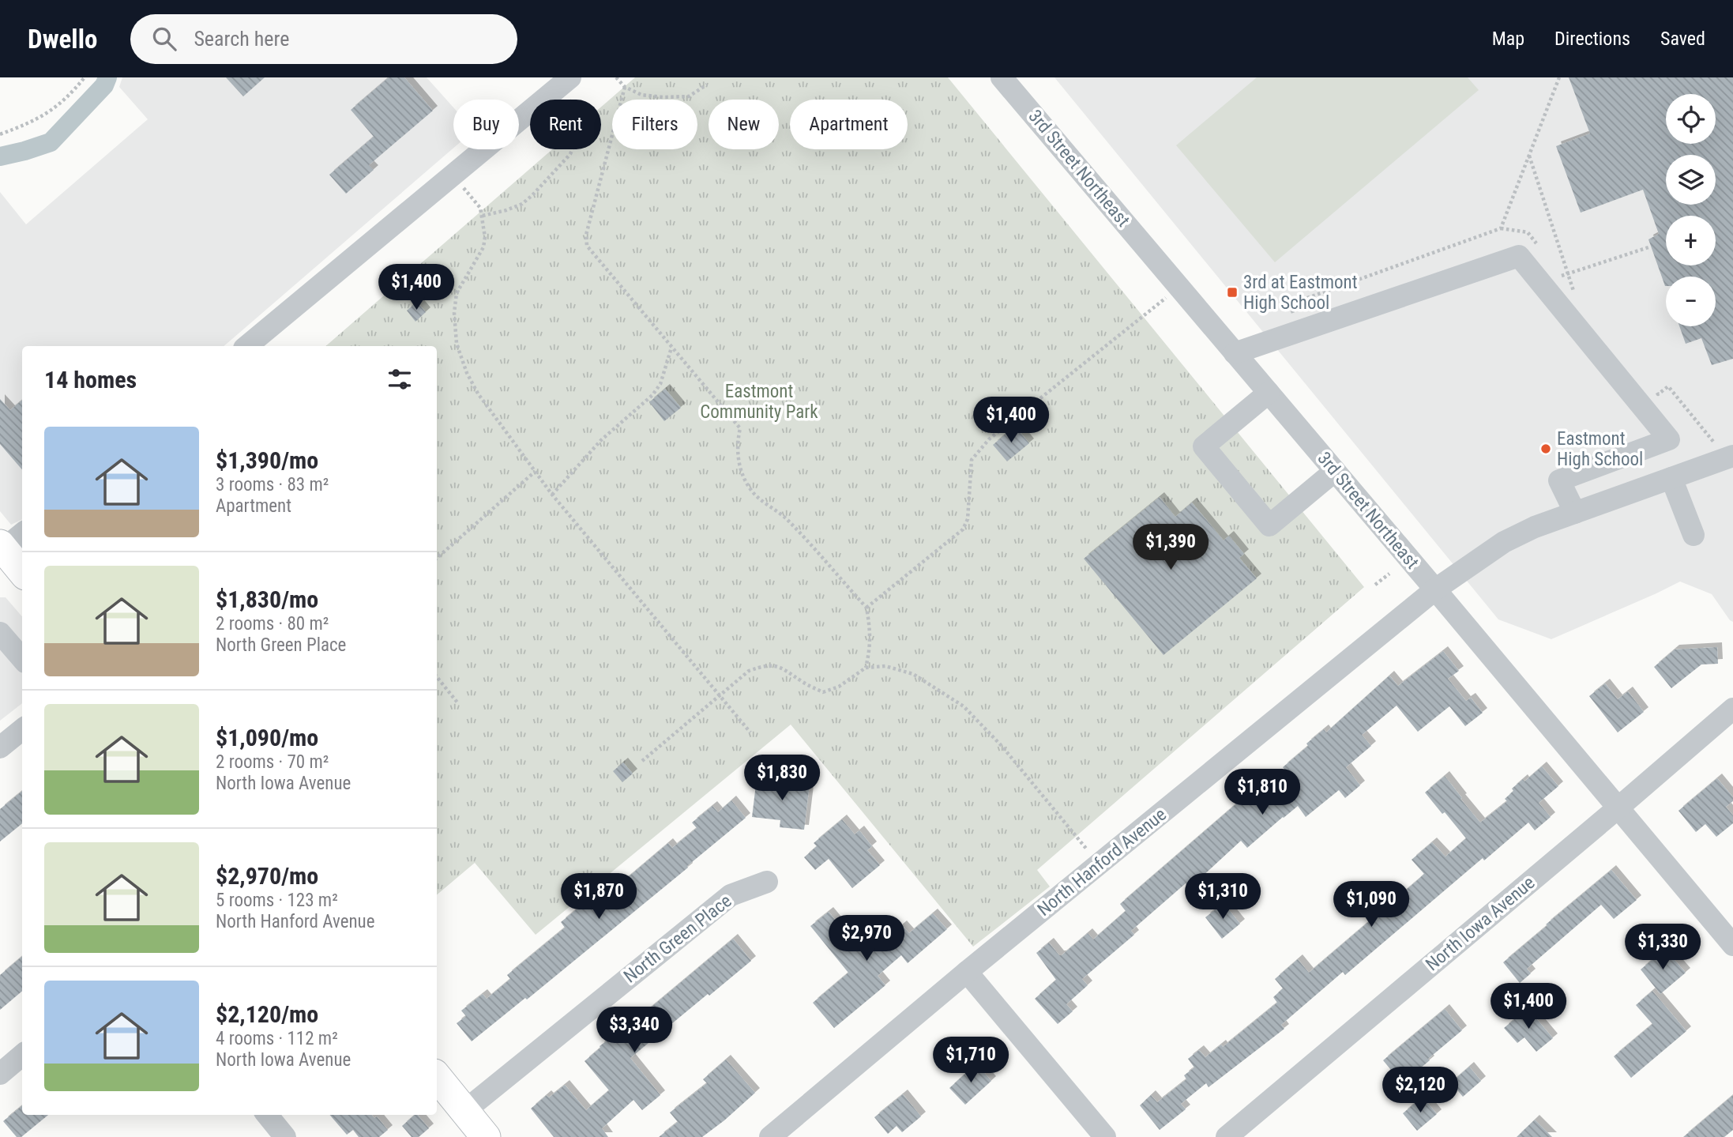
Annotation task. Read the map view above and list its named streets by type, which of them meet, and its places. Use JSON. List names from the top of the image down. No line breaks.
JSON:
{"streets":{"street":["3rd Street Northeast","North Hanford Avenue","North Iowa Avenue","North Green Place"]},"crossings":[["3rd Street Northeast","North Hanford Avenue"],["3rd Street Northeast","North Iowa Avenue"]],"parks":["Eastmont Community Park"],"places":{"transit":["3rd at Eastmont High School"],"other":["Eastmont High School"]},"page":{"header":"Dwello","search":"Search here","nav":["Map","Directions","Saved"],"map_buttons":["+","−"],"chip":["Buy","Rent","Filters","New","Apartment"],"price":["$1,400","$1,400","$1,390","$1,830","$1,810","$1,870","$1,310","$1,090","$2,970","$1,330","$1,400","$3,340","$1,710","$2,120"],"heading":"14 homes","list":[{"name":"$1,390/mo","note":"3 rooms · 83 m² · Apartment"},{"name":"$1,830/mo","note":"2 rooms · 80 m² · North Green Place"},{"name":"$1,090/mo","note":"2 rooms · 70 m² · North Iowa Avenue"},{"name":"$2,970/mo","note":"5 rooms · 123 m² · North Hanford Avenue"},{"name":"$2,120/mo","note":"4 rooms · 112 m² · North Iowa Avenue"}]}}
